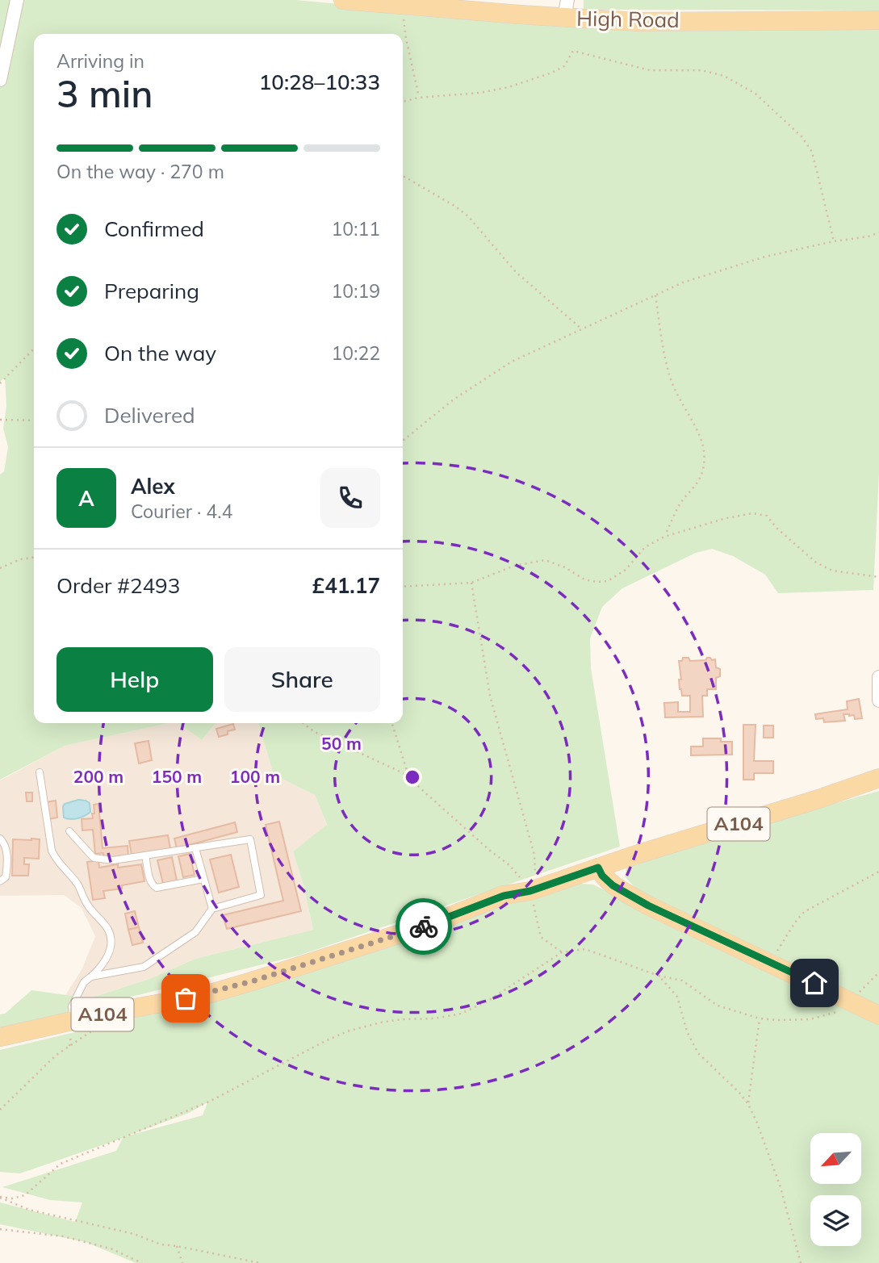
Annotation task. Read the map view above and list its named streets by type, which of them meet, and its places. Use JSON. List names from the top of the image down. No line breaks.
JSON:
{"streets":{"main road":["High Road","A104"]},"north":"bottom left","page":{"heading":["3 min","Arriving in","10:28–10:33"],"panel":["Alex","Courier · 4.4","Order #2493","£41.17"],"bar":"On the way · 270 m","list":[["Confirmed","10:11"],["Preparing","10:19"],["On the way","10:22"],"Delivered"],"round":"A","buttons":["Help","Share"]},"rings":["50 m","200 m","150 m","100 m"]}
